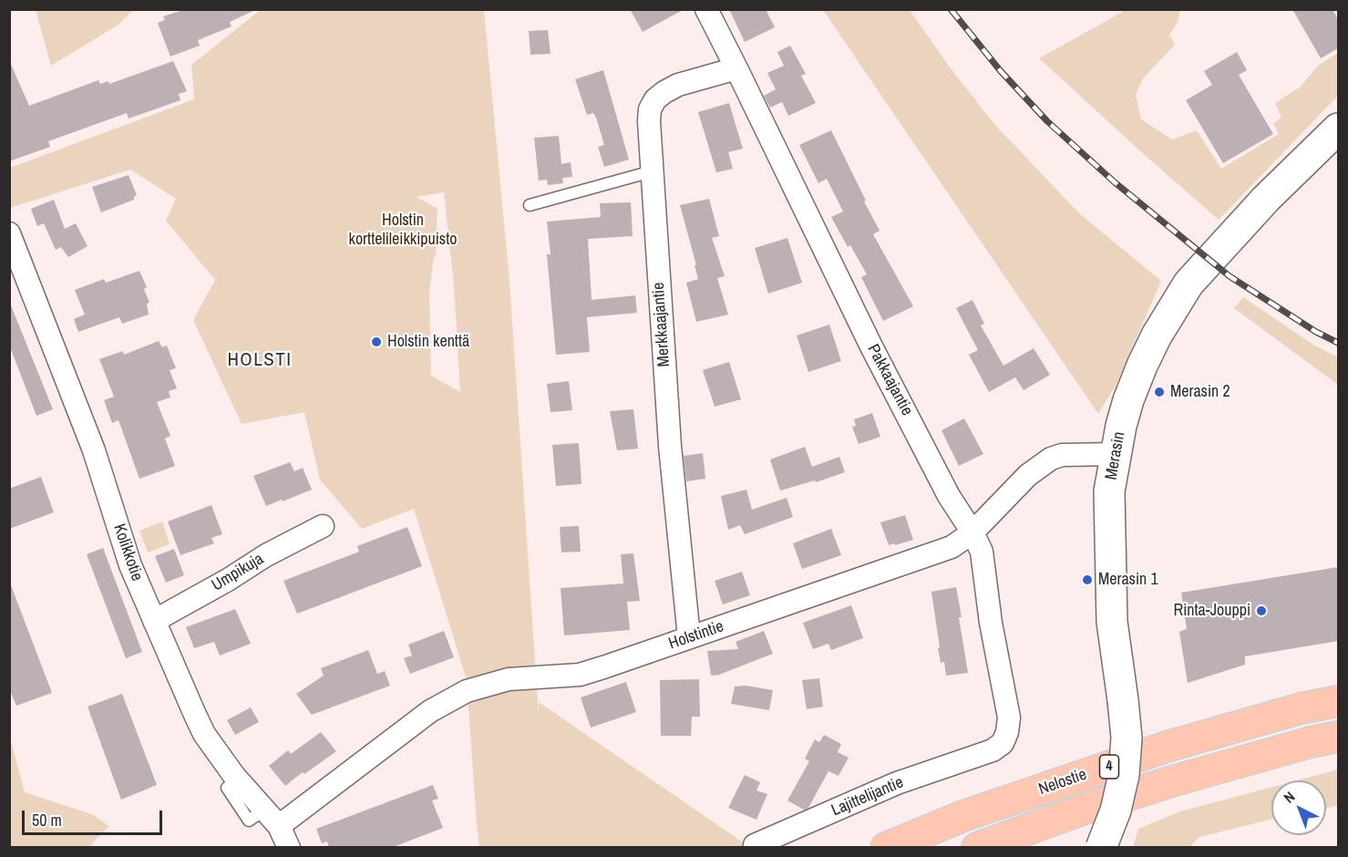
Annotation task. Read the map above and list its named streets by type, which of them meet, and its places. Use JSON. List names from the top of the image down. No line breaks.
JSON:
{"streets":{"highway":["4","Nelostie"],"street":["Merkkaajantie","Pakkaajantie","Merasin","Kolikkotie","Umpikuja","Holstintie","Lajittelijantie"]},"crossings":[["Merkkaajantie","Pakkaajantie"],["Merkkaajantie","Holstintie"],["Pakkaajantie","Holstintie"],["Pakkaajantie","Lajittelijantie"],["Merasin","Holstintie"],["Kolikkotie","Umpikuja"],["Kolikkotie","Holstintie"]],"districts":["HOLSTI"],"parks":["Holstin korttelileikkipuisto"],"places":["Holstin kenttä","Merasin 2","Merasin 1","Rinta-Jouppi"],"scale_bar":"50 m","north":"top left"}
